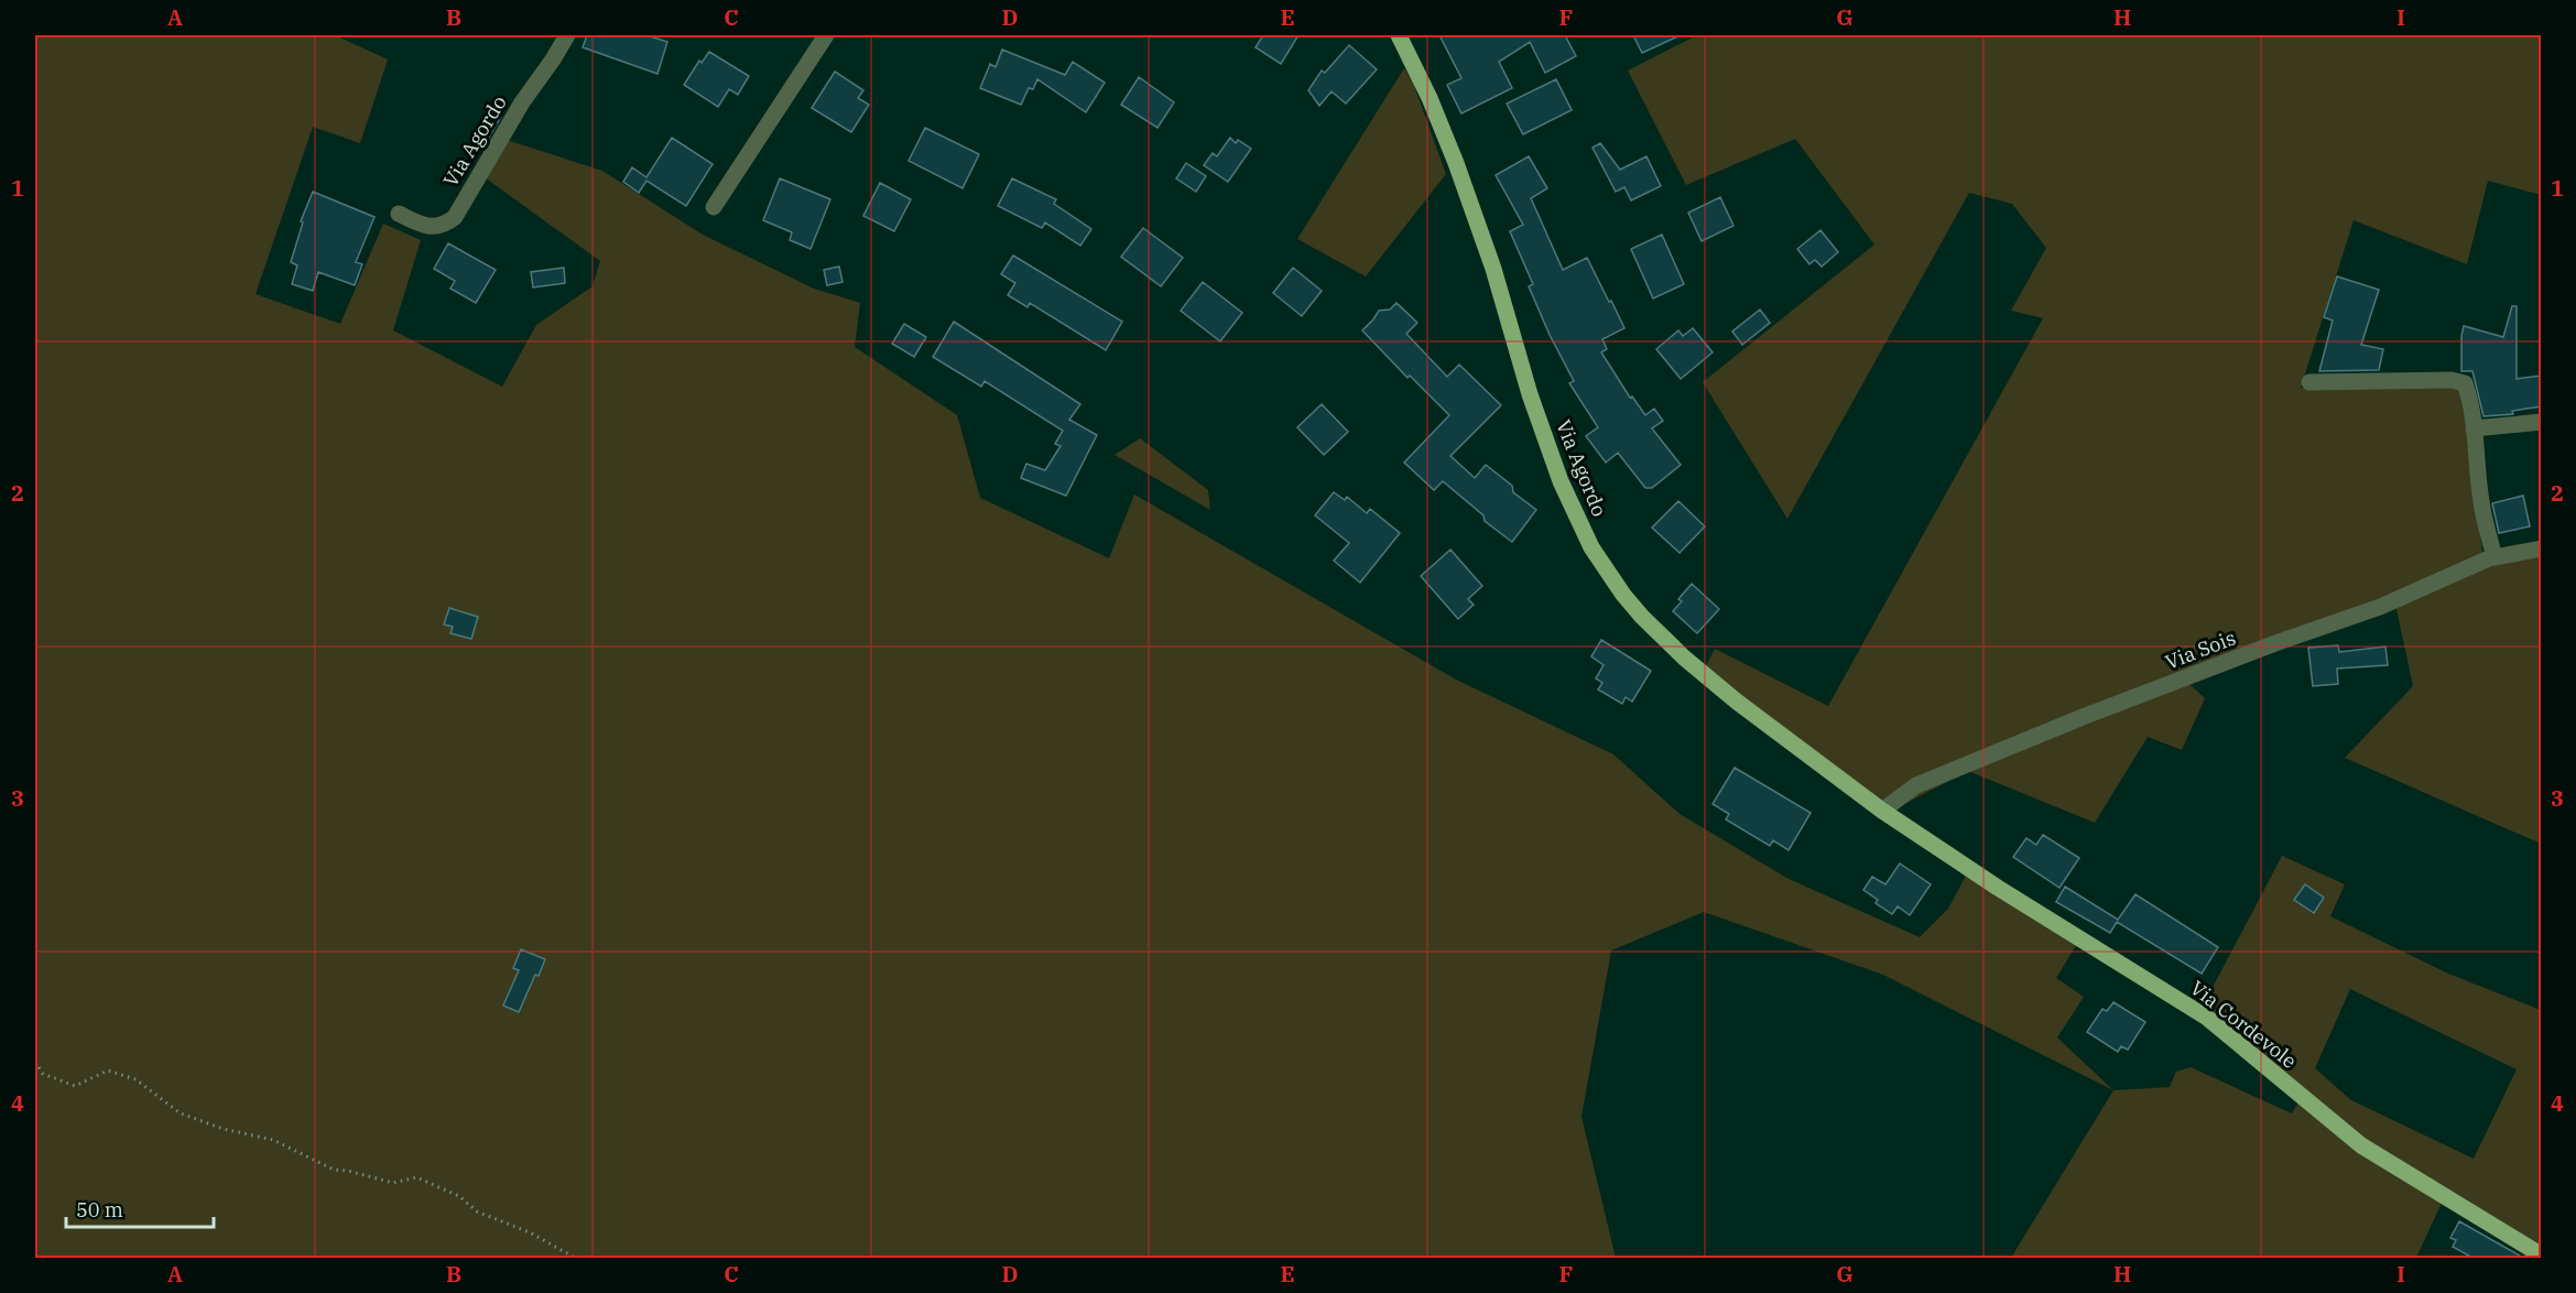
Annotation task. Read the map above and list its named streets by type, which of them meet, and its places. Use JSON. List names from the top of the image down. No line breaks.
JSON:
{"streets":{"main road":["Via Agordo","Via Cordevole"],"street":["Via Sois"]},"crossings":[["Via Agordo","Via Sois"],["Via Agordo","Via Cordevole"],["Via Sois","Via Cordevole"]],"scale_bar":"50 m","grid":{"columns":["A","B","C","D","E","F","G","H","I"],"rows":["1","2","3","4"]}}
